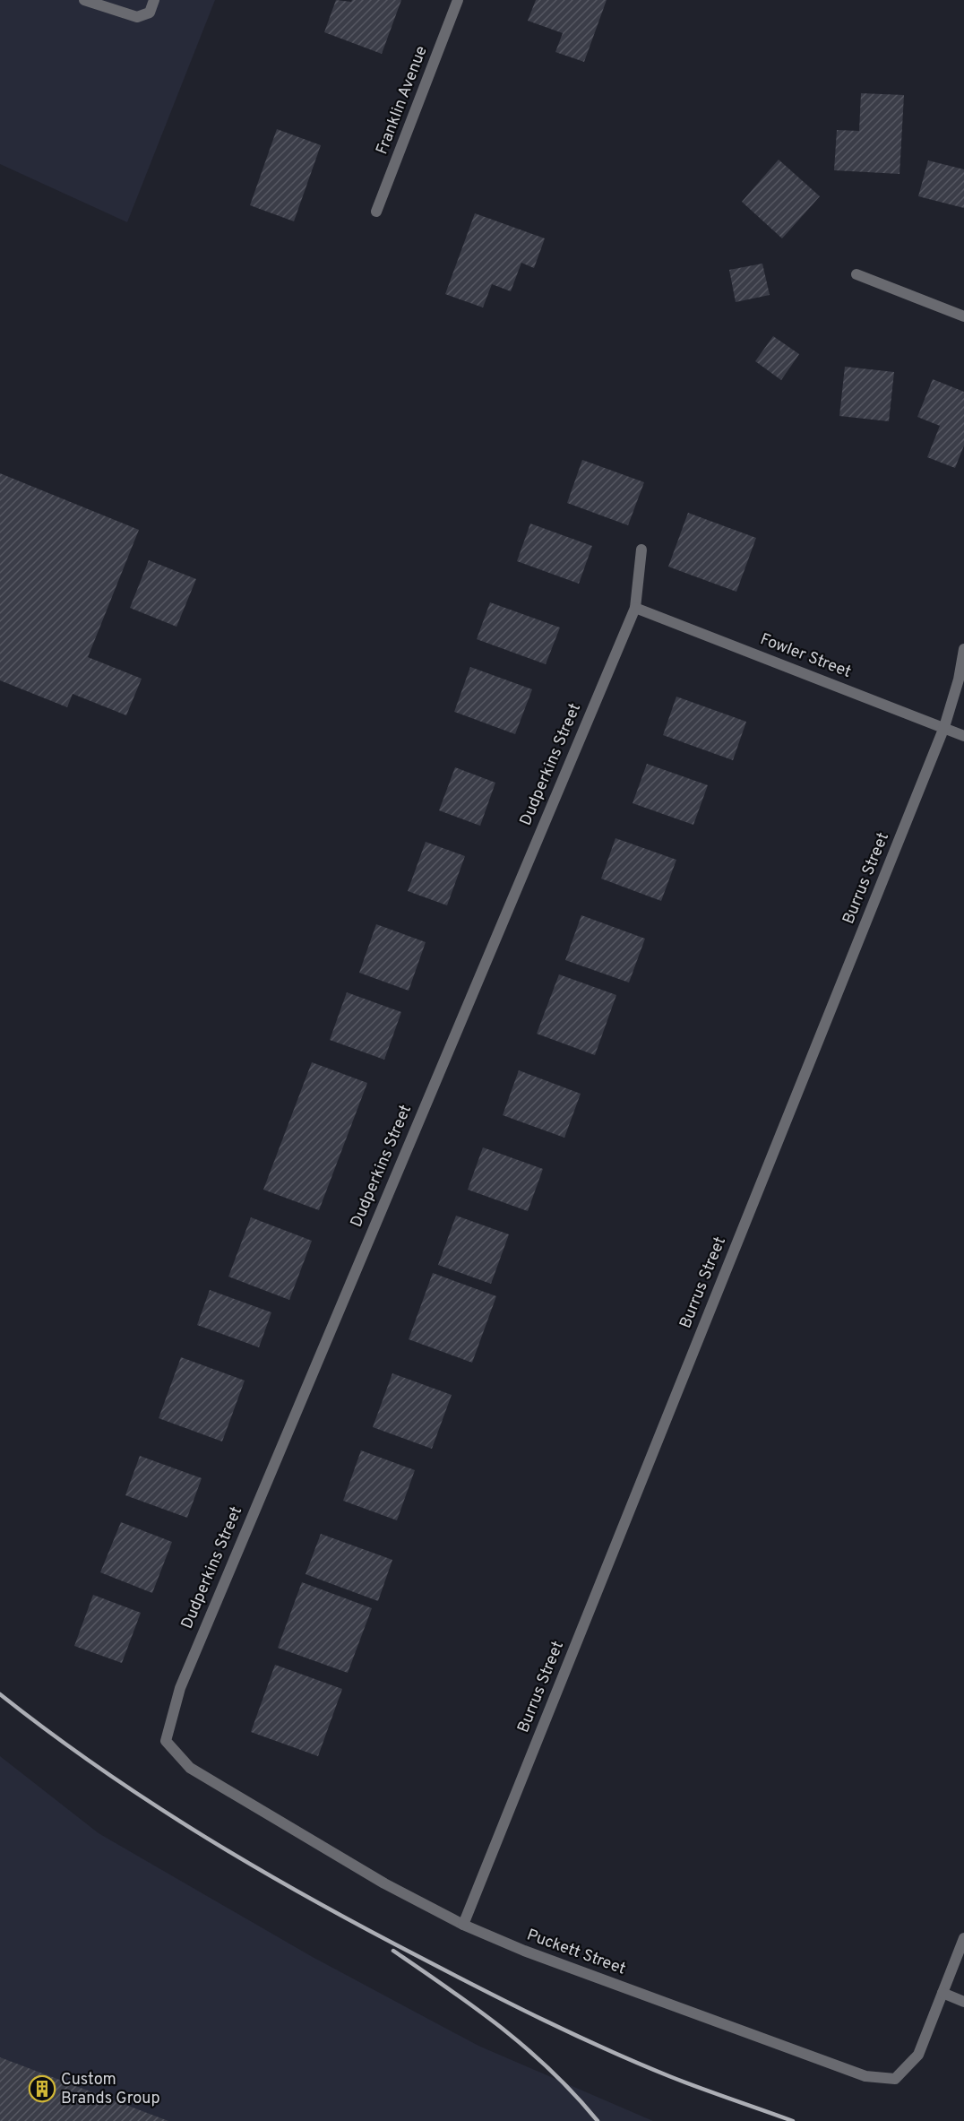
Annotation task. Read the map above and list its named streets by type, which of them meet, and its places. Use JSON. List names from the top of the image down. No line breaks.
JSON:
{"streets":{"street":["Franklin Avenue","Fowler Street","Dudperkins Street","Burrus Street","Puckett Street"]},"crossings":[["Fowler Street","Dudperkins Street"],["Fowler Street","Burrus Street"],["Dudperkins Street","Puckett Street"],["Burrus Street","Puckett Street"]],"places":{"building":["Custom Brands Group"]}}
